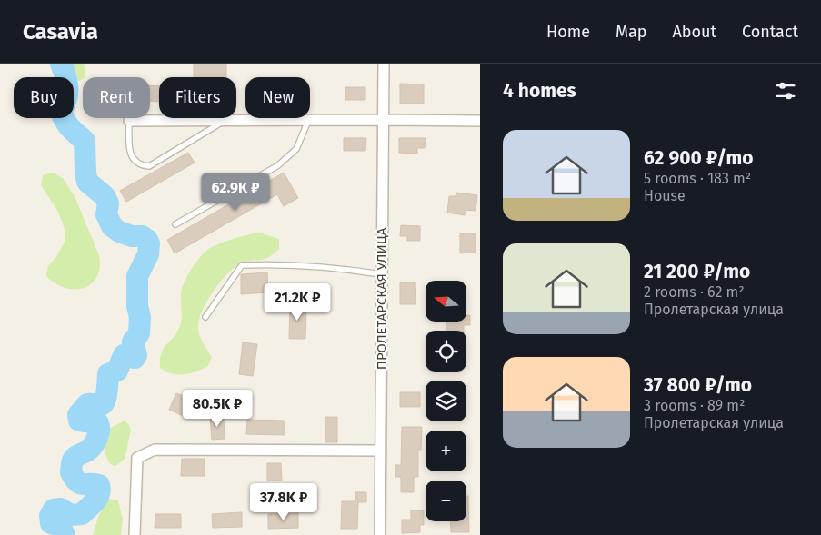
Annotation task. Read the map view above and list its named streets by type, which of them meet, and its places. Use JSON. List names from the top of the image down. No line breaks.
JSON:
{"streets":{"street":["ПРОЛЕТАРСКАЯ УЛИЦА"]},"north":"left","page":{"header":"Casavia","nav":["Home","Map","About","Contact"],"heading":"4 homes","chip":["Buy","Rent","Filters","New"],"list":[{"name":"62 900 ₽/mo","note":"5 rooms · 183 m² · House"},{"name":"21 200 ₽/mo","note":"2 rooms · 62 m² · Пролетарская улица"},{"name":"37 800 ₽/mo","note":"3 rooms · 89 m² · Пролетарская улица"}],"price":["62.9K ₽","21.2K ₽","80.5K ₽","37.8K ₽"],"map_buttons":["+","−"]}}
